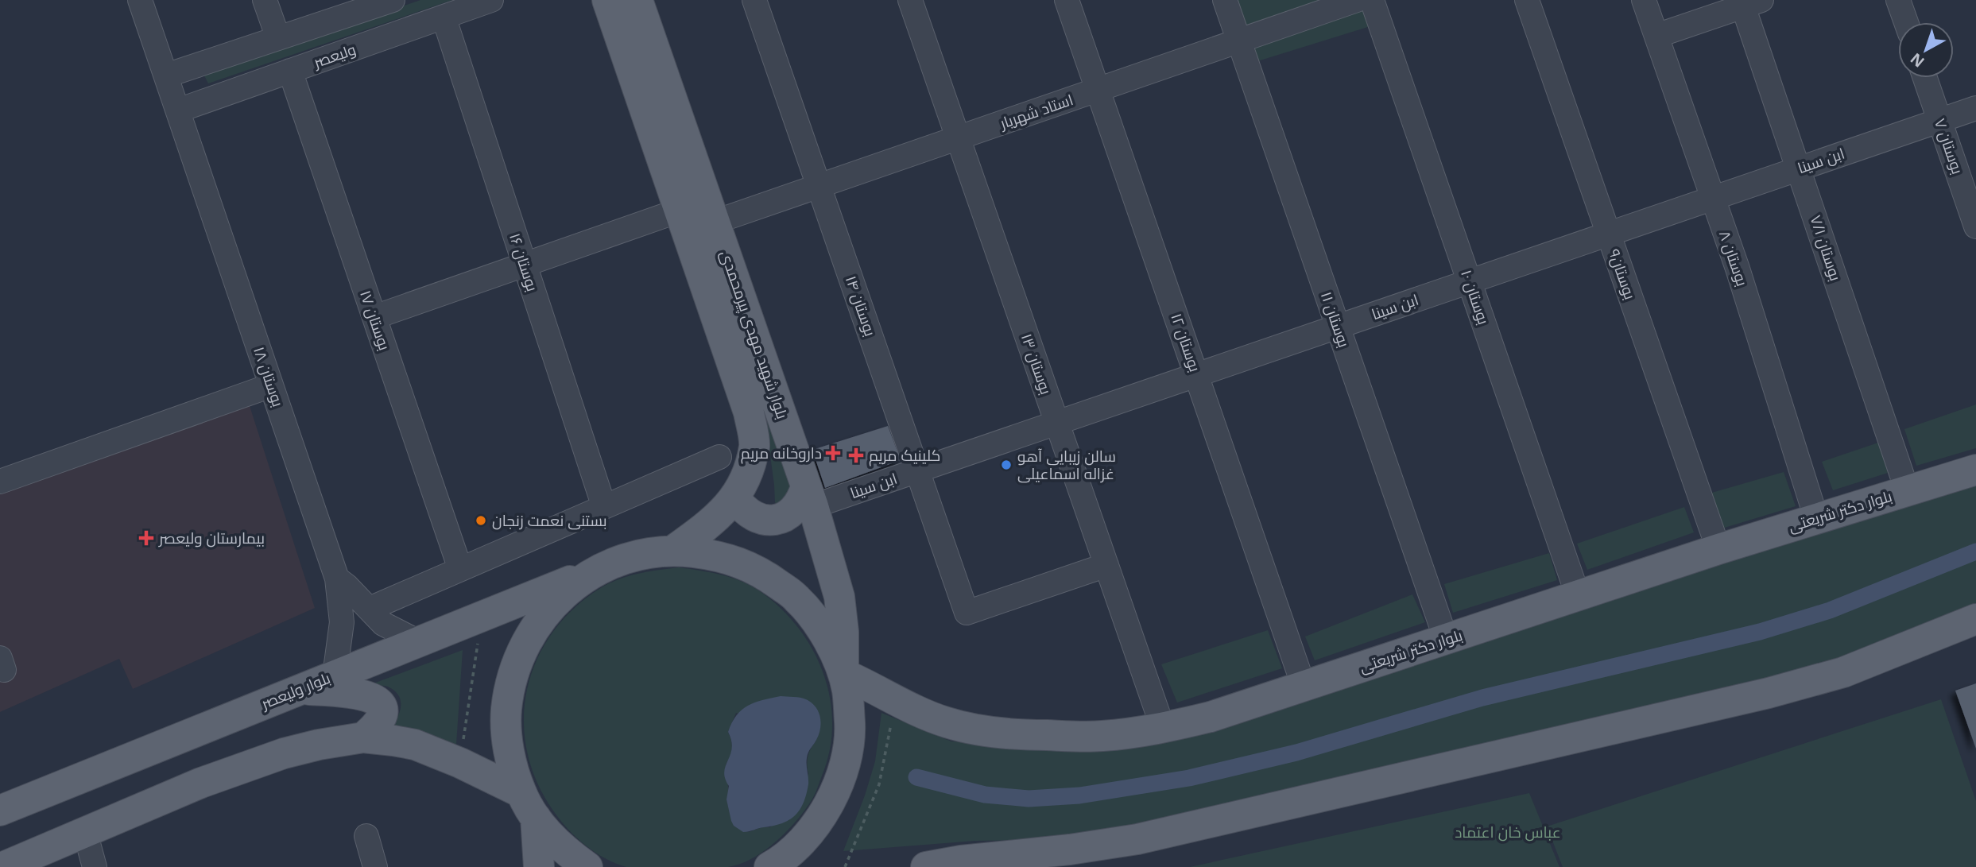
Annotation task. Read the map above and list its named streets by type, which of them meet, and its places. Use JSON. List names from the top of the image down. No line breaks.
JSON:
{"streets":{"main road":["بلوار شهید مهدی پیرمحمدی","بلوار دکتر شریعتی","بلوار ولیعصر"],"street":["ولیعصر","استاد شهریار","بوستان ۷","ابن سینا","بوستان ۷/۱","بوستان ۸","بوستان ۱۶","بوستان۹","بوستان ۱۰","بوستان ۱۴","بوستان ۱۱","بوستان ۱۷","بوستان ۱۲","بوستان ۱۳","بوستان ۱۸"]},"crossings":[["ولیعصر","بوستان ۱۶"],["ولیعصر","بوستان ۱۷"],["ولیعصر","بوستان ۱۸"],["استاد شهریار","بوستان ۱۴"],["استاد شهریار","بوستان ۱۱"],["استاد شهریار","بلوار شهید مهدی پیرمحمدی"],["استاد شهریار","بوستان ۱۲"],["استاد شهریار","بوستان ۱۳"],["بوستان ۷","ابن سینا"],["ابن سینا","بوستان ۷/۱"],["ابن سینا","بوستان ۸"],["ابن سینا","بوستان۹"],["ابن سینا","بوستان ۱۰"],["ابن سینا","بوستان ۱۴"],["ابن سینا","بوستان ۱۱"],["ابن سینا","بلوار شهید مهدی پیرمحمدی"],["ابن سینا","بوستان ۱۲"],["ابن سینا","بوستان ۱۳"],["بوستان ۷/۱","بلوار دکتر شریعتی"],["بوستان ۸","بلوار دکتر شریعتی"],["بوستان۹","بلوار دکتر شریعتی"],["بوستان ۱۰","بلوار دکتر شریعتی"],["بوستان ۱۴","بوستان ۱۳"],["بوستان ۱۱","بلوار دکتر شریعتی"],["بلوار شهید مهدی پیرمحمدی","بلوار دکتر شریعتی"],["بوستان ۱۲","بلوار دکتر شریعتی"],["بوستان ۱۳","بلوار دکتر شریعتی"],["بوستان ۱۸","بلوار ولیعصر"]],"parks":["عباس خان اعتماد"],"places":{"health":["داروخانه مریم","کلینیک مریم","بیمارستان ولیعصر"],"other":["سالن زیبایی آهو غزاله اسماعیلی","بستنی نعمت زنجان"]},"north":"bottom left"}
